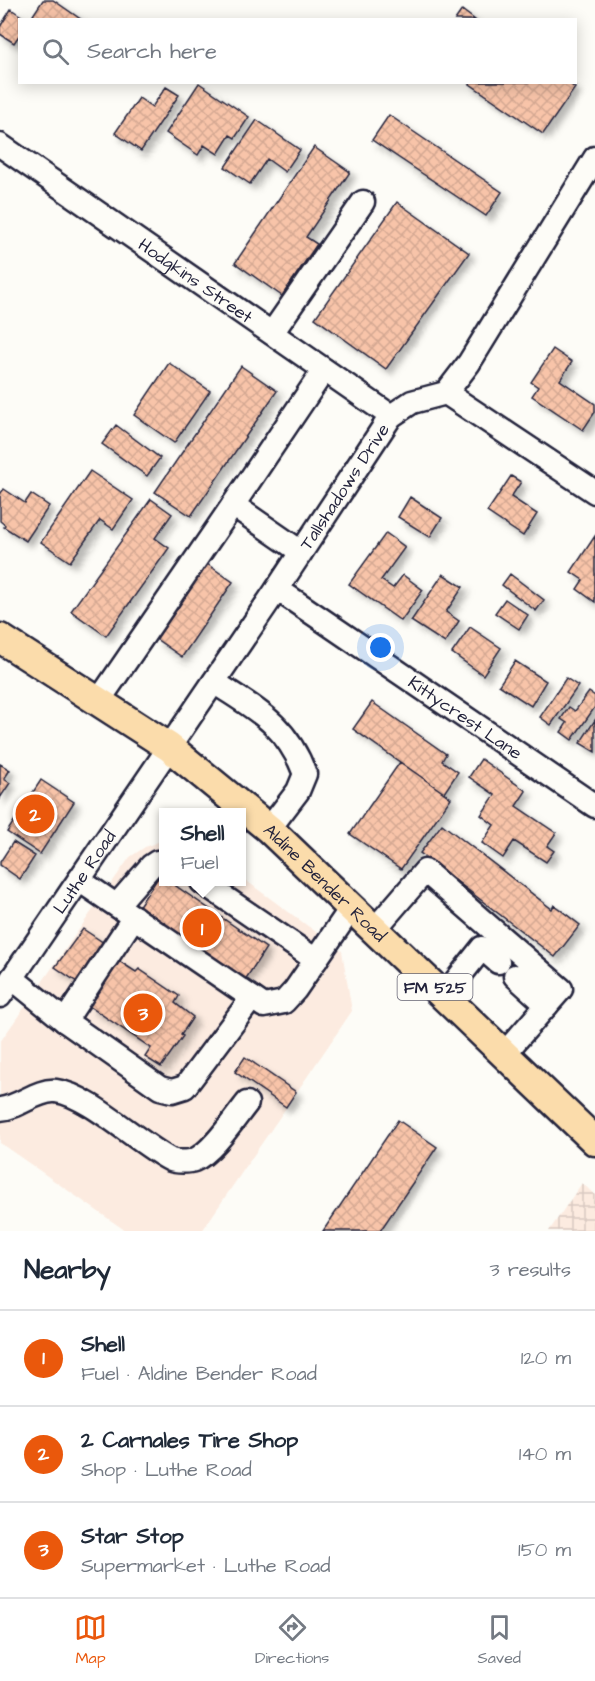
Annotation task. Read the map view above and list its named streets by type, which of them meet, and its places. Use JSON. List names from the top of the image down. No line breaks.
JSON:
{"streets":{"main road":["Aldine Bender Road","FM 525"],"street":["Hodgkins Street","Tallshadows Drive","Kittycrest Lane","Luthe Road"]},"crossings":[["Hodgkins Street","Tallshadows Drive"],["Tallshadows Drive","Kittycrest Lane"],["Tallshadows Drive","Luthe Road"],["Tallshadows Drive","Aldine Bender Road"],["Luthe Road","Aldine Bender Road"]],"page":{"search":"Search here","pins":["2","1","3"],"popup":["Shell","Fuel"],"heading":["Nearby","3 results"],"list":[{"mark":"1","name":"Shell","note":"Fuel · Aldine Bender Road","value":"120 m"},{"mark":"2","name":"2 Carnales Tire Shop","note":"Shop · Luthe Road","value":"140 m"},{"mark":"3","name":"Star Stop","note":"Supermarket · Luthe Road","value":"150 m"}],"nav":["Map","Directions","Saved"]}}
